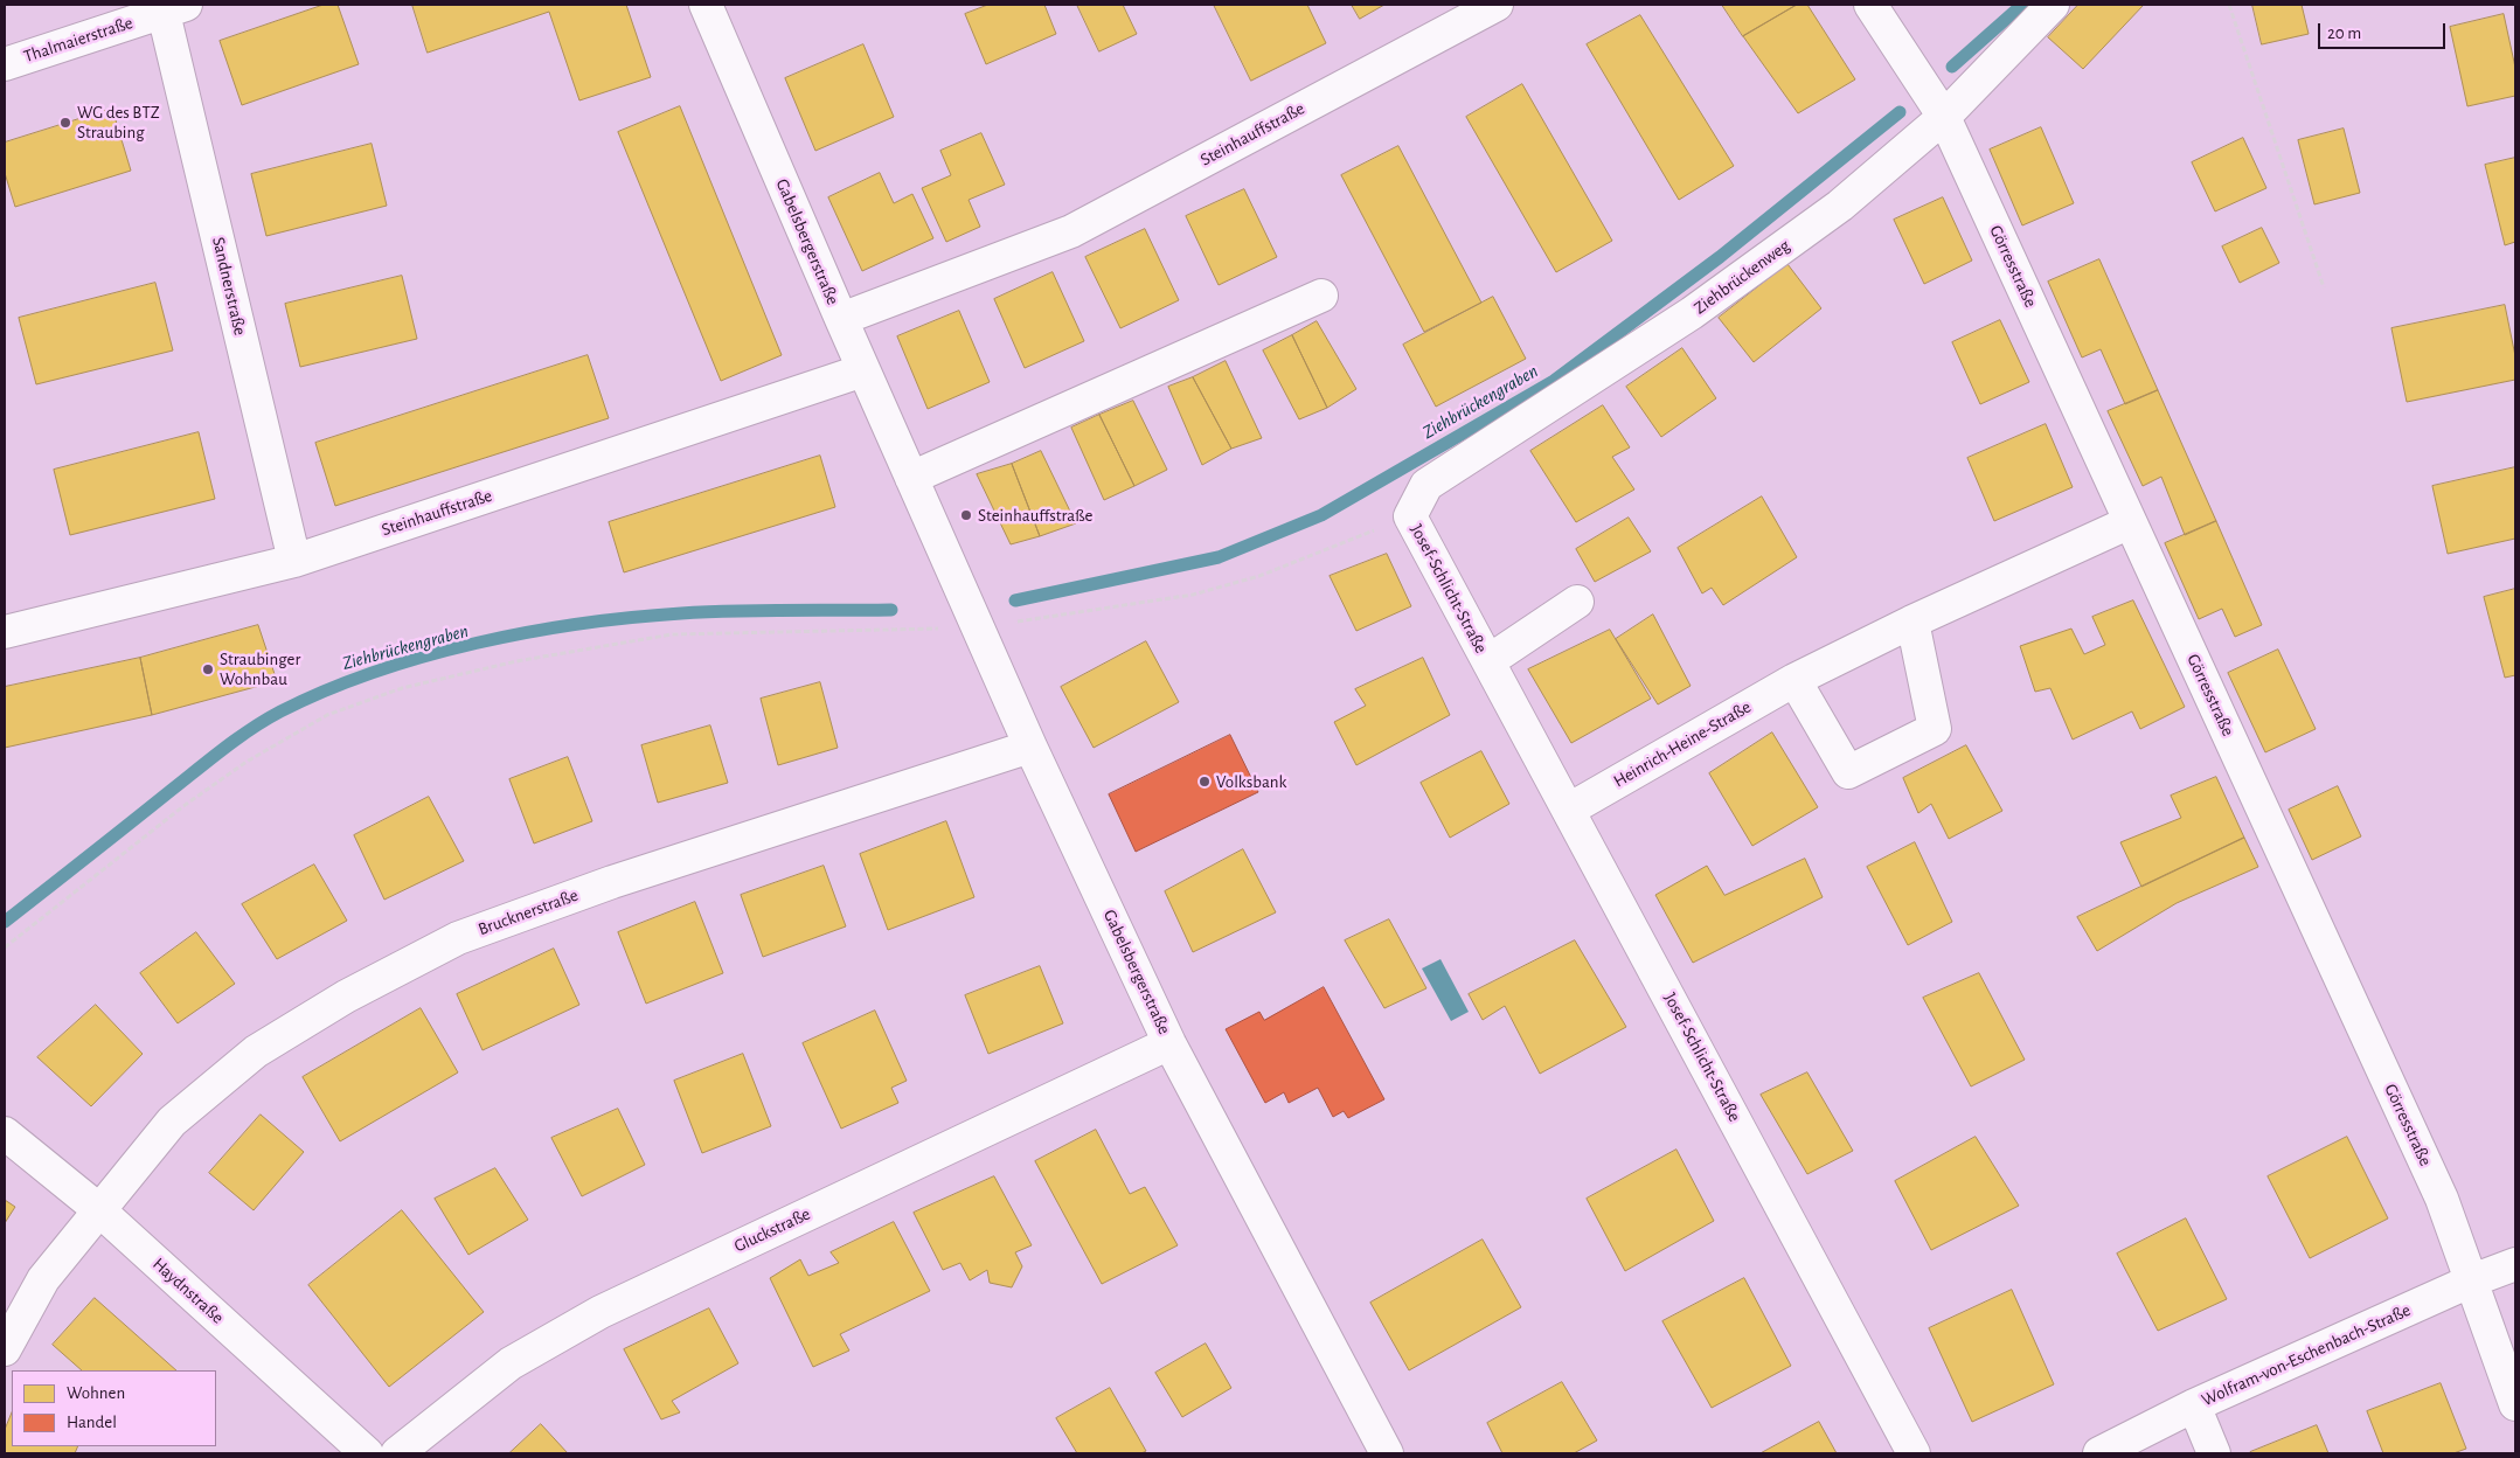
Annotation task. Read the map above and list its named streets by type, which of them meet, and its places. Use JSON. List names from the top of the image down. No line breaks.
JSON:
{"streets":{"street":["Thalmaierstraße","Steinhauffstraße","Gabelsbergerstraße","Görresstraße","Ziehbrückenweg","Sandnerstraße","Josef-Schlicht-Straße","Heinrich-Heine-Straße","Brucknerstraße","Gluckstraße","Haydnstraße","Wolfram-von-Eschenbach-Straße"]},"crossings":[["Thalmaierstraße","Sandnerstraße"],["Steinhauffstraße","Gabelsbergerstraße"],["Steinhauffstraße","Sandnerstraße"],["Gabelsbergerstraße","Brucknerstraße"],["Gabelsbergerstraße","Gluckstraße"],["Görresstraße","Ziehbrückenweg"],["Görresstraße","Heinrich-Heine-Straße"],["Görresstraße","Wolfram-von-Eschenbach-Straße"],["Ziehbrückenweg","Josef-Schlicht-Straße"],["Josef-Schlicht-Straße","Heinrich-Heine-Straße"],["Brucknerstraße","Haydnstraße"]],"water":["Ziehbrückengraben"],"places":["WG des BTZ Straubing","Steinhauffstraße","Straubinger Wohnbau","Volksbank"],"legend":["Wohnen","Handel"],"scale_bar":"20 m"}
